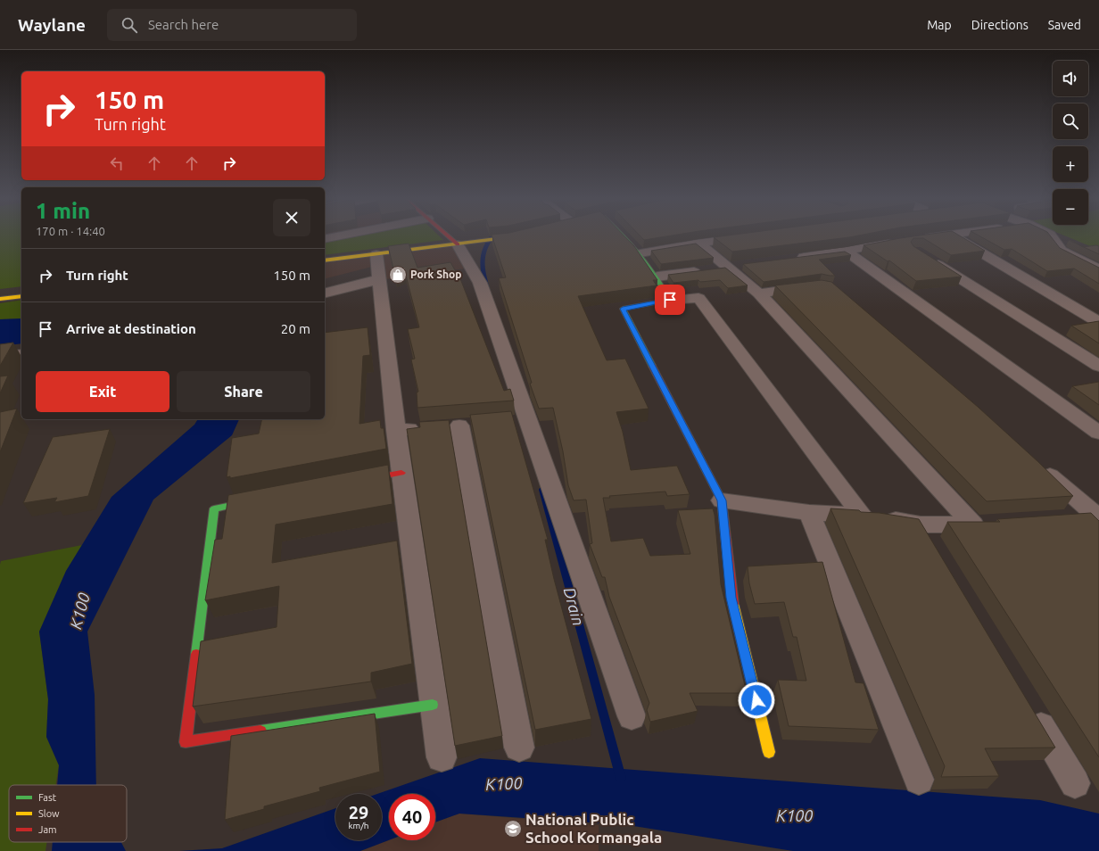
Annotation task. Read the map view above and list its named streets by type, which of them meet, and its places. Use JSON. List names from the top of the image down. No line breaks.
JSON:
{"water":["Drain","K100"],"places":{"shop":["Pork Shop"],"school or university":["National Public School Kormangala"]},"legend":["Fast","Slow","Jam"],"page":{"header":"Waylane","search":"Search here","nav":["Map","Directions","Saved"],"map_buttons":["+","−"],"turn":["150 m","Turn right"],"heading":["1 min","170 m · 14:40"],"list":[{"name":"Turn right","value":"150 m"},{"name":"Arrive at destination","value":"20 m"}],"buttons":["Exit","Share"],"speed":"29 km/h","limit":"40"}}
